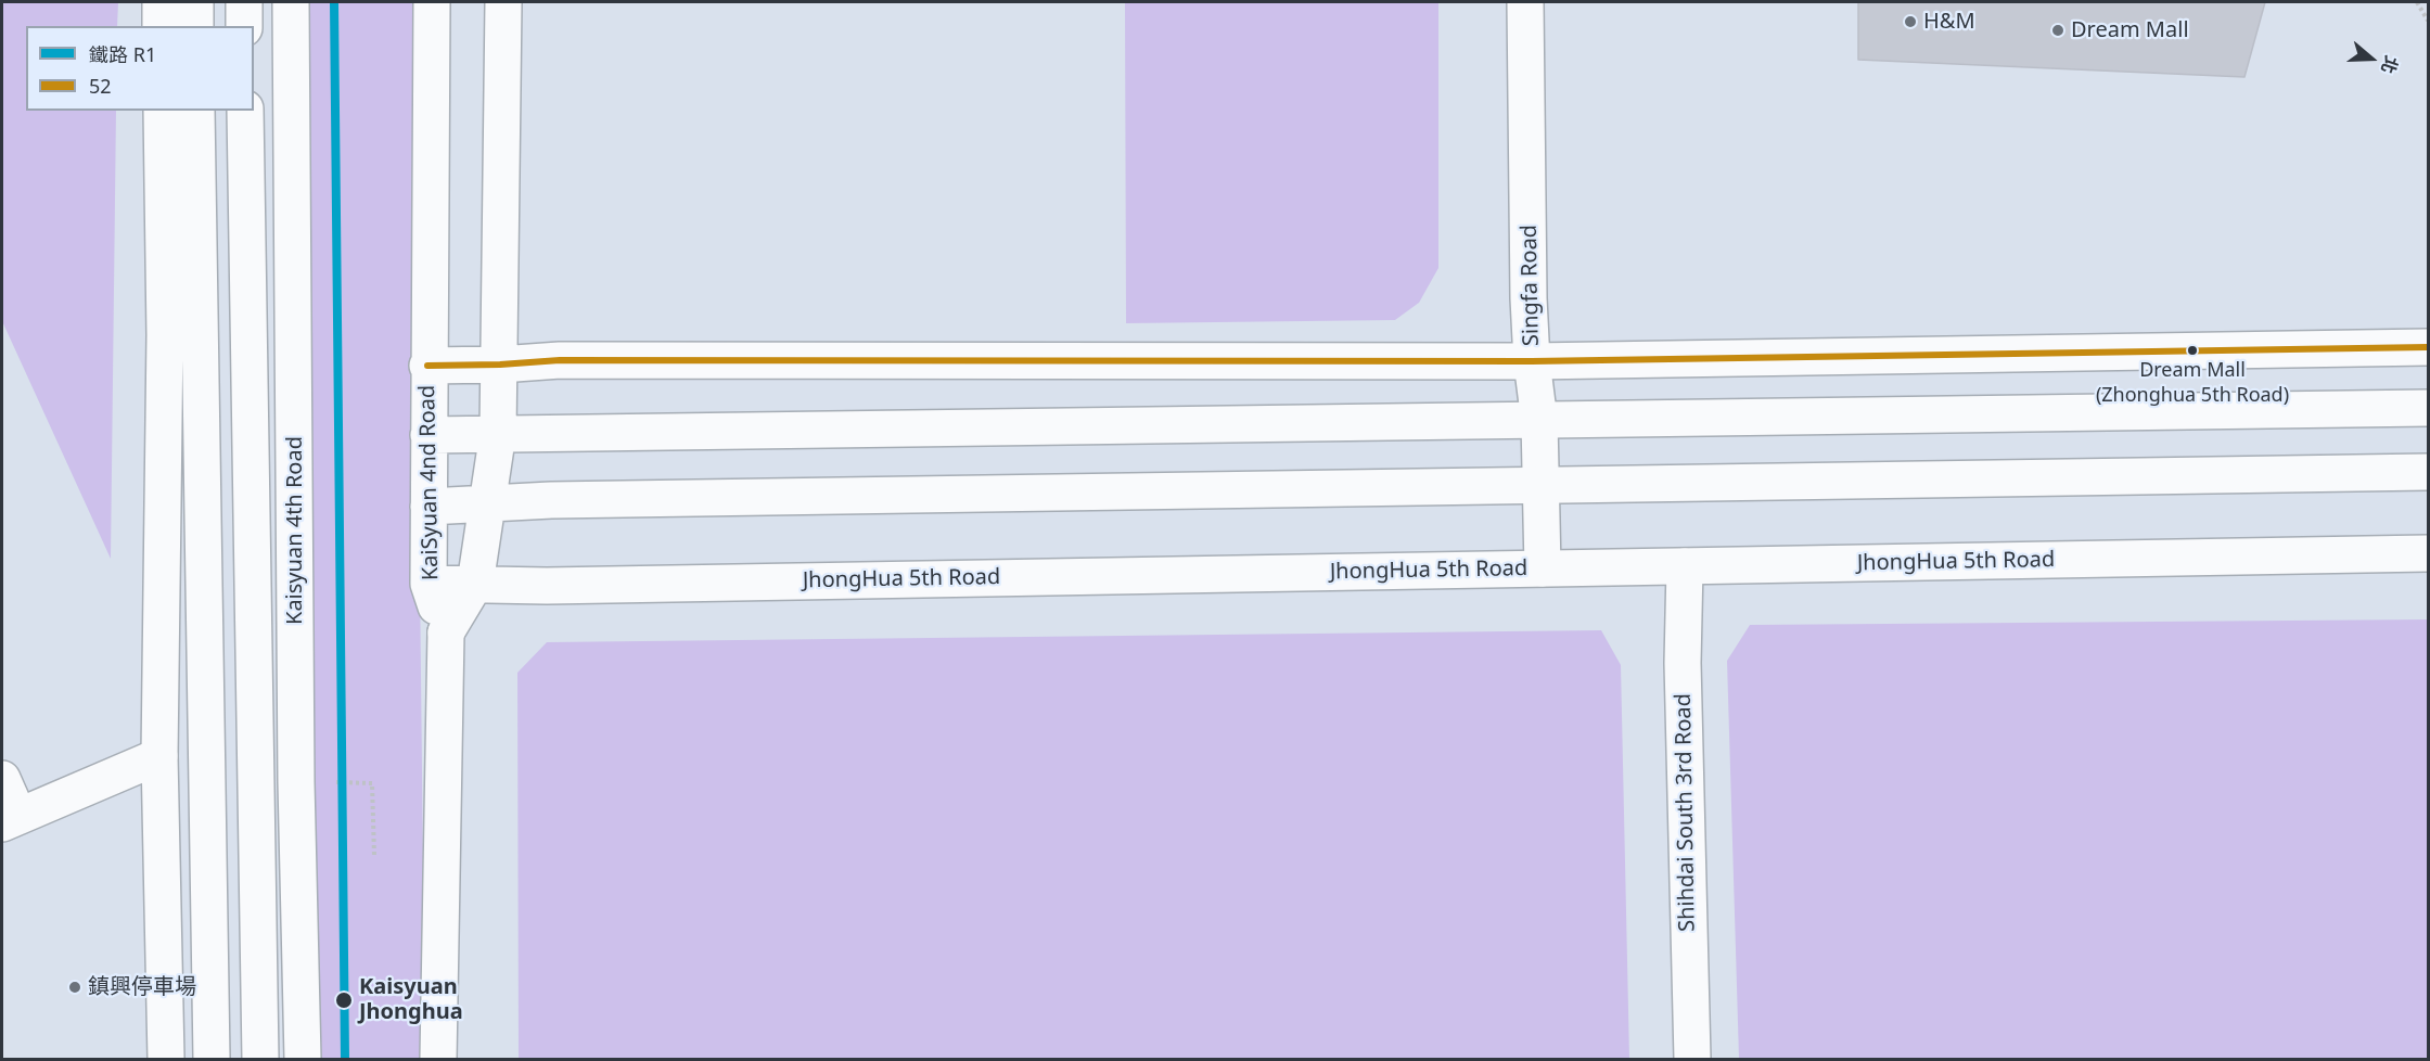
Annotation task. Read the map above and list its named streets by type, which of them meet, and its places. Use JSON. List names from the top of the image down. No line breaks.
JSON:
{"streets":{"street":["Singfa Road","KaiSyuan 4nd Road","Kaisyuan 4th Road","JhongHua 5th Road","Shihdai South 3rd Road"]},"crossings":[["Singfa Road","JhongHua 5th Road"],["KaiSyuan 4nd Road","JhongHua 5th Road"],["JhongHua 5th Road","Shihdai South 3rd Road"]],"places":["H&M","Dream Mall","Dream Mall (Zhonghua 5th Road)","鎮興停車場","Kaisyuan Jhonghua"],"lines":["rail line R1","transit line 52"],"legend":["鐵路 R1","52"],"north":"right"}
